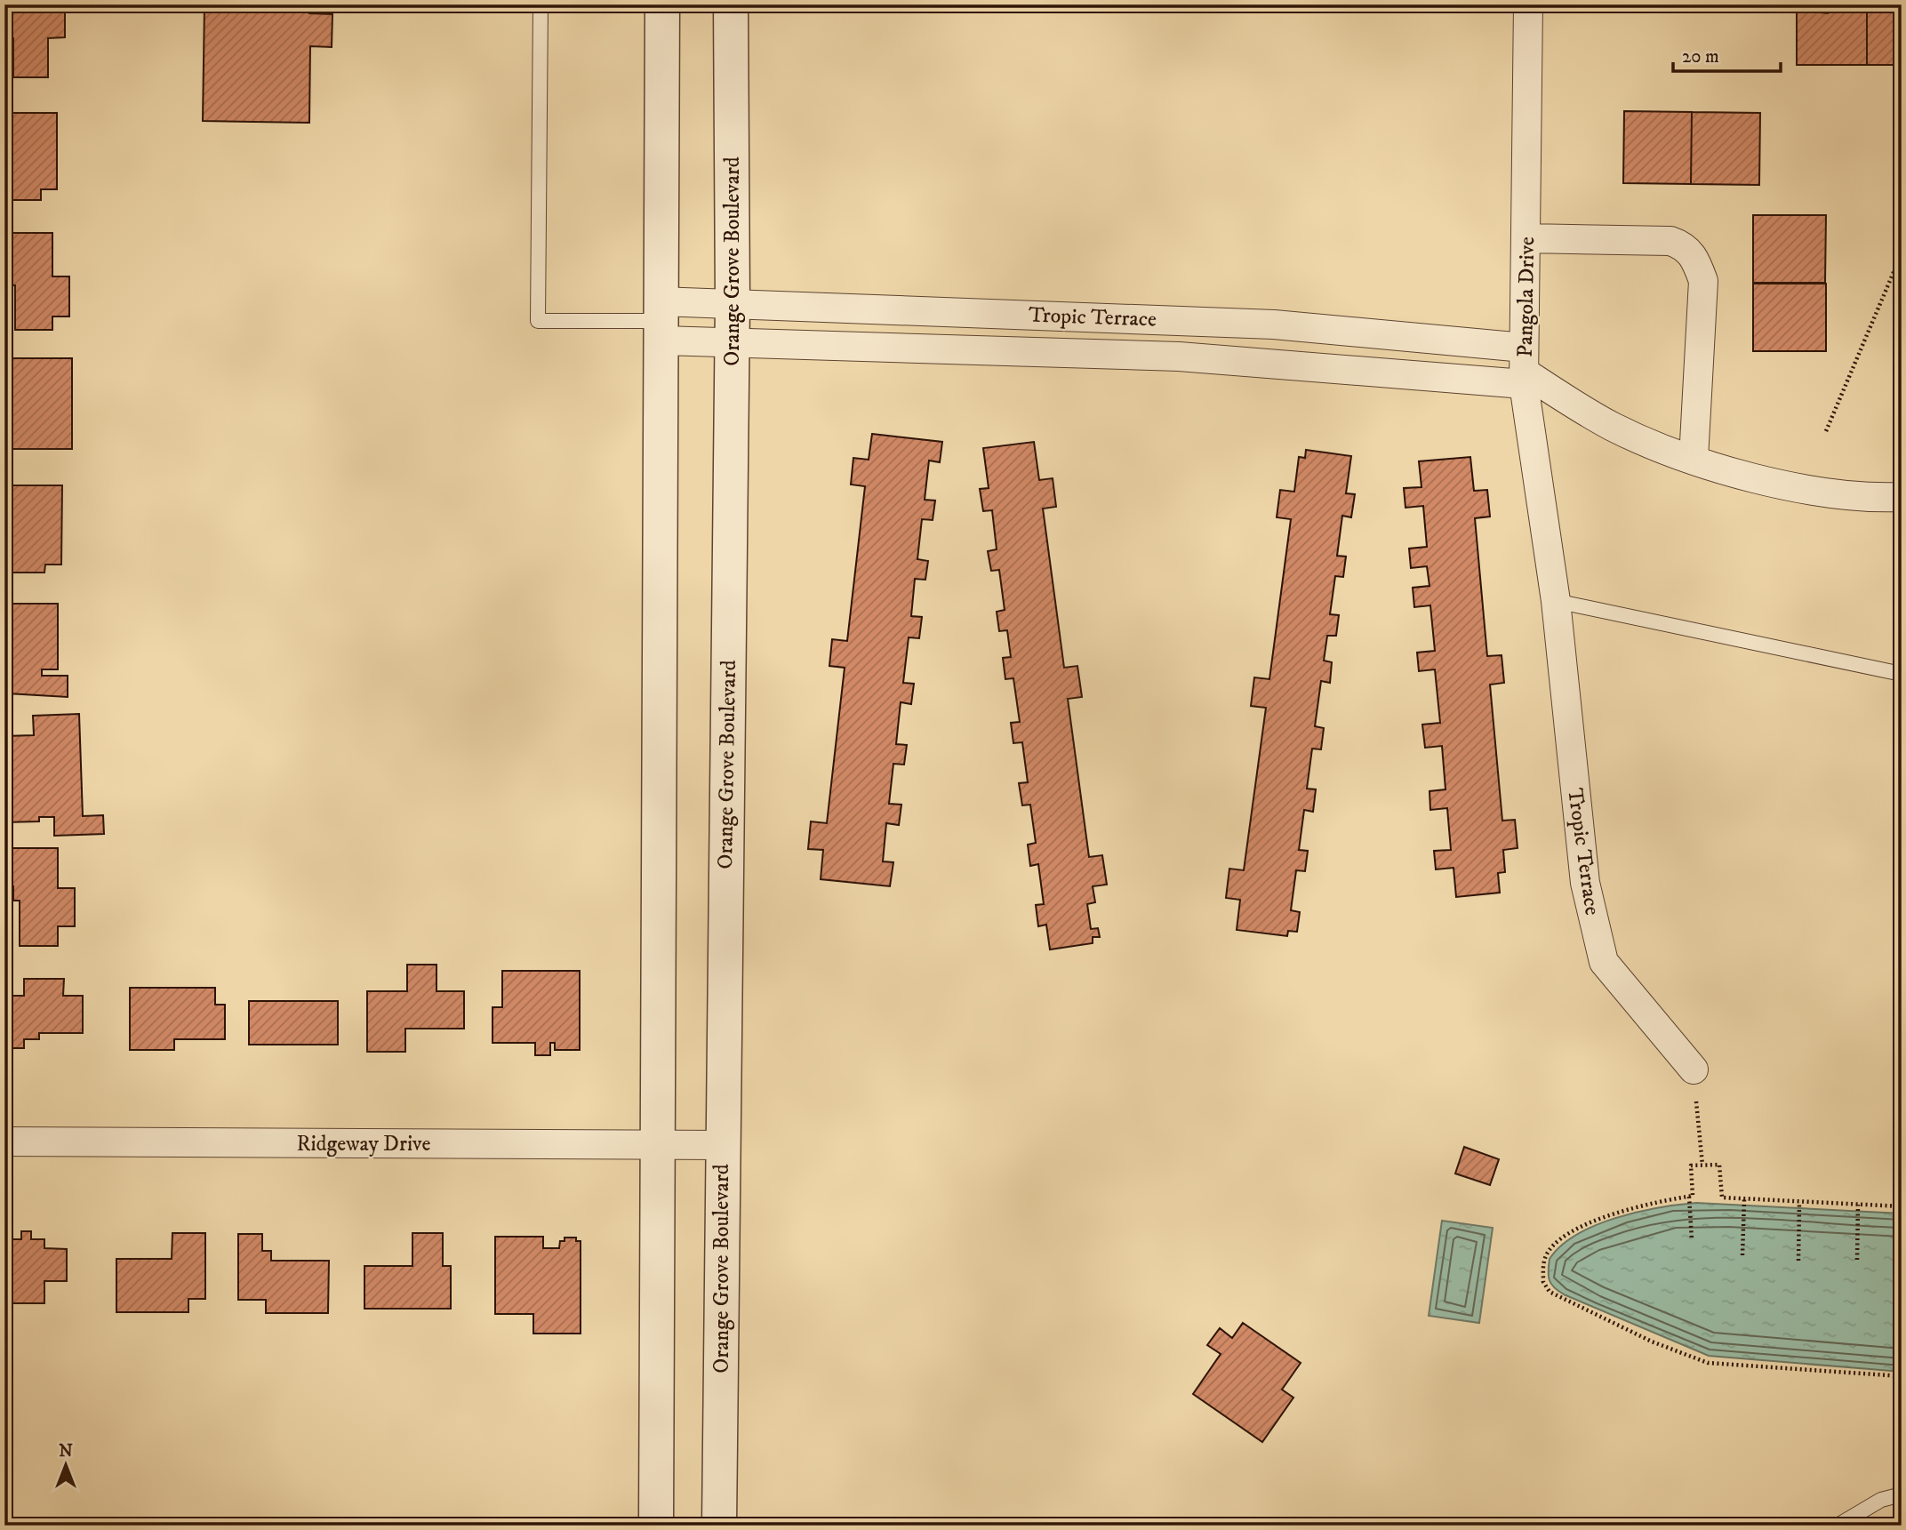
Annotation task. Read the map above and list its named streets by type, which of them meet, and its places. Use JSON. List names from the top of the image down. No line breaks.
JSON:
{"streets":{"street":["Orange Grove Boulevard","Pangola Drive","Tropic Terrace","Ridgeway Drive"]},"crossings":[["Orange Grove Boulevard","Tropic Terrace"],["Orange Grove Boulevard","Ridgeway Drive"],["Pangola Drive","Tropic Terrace"]],"scale_bar":"20 m","north":"top"}
